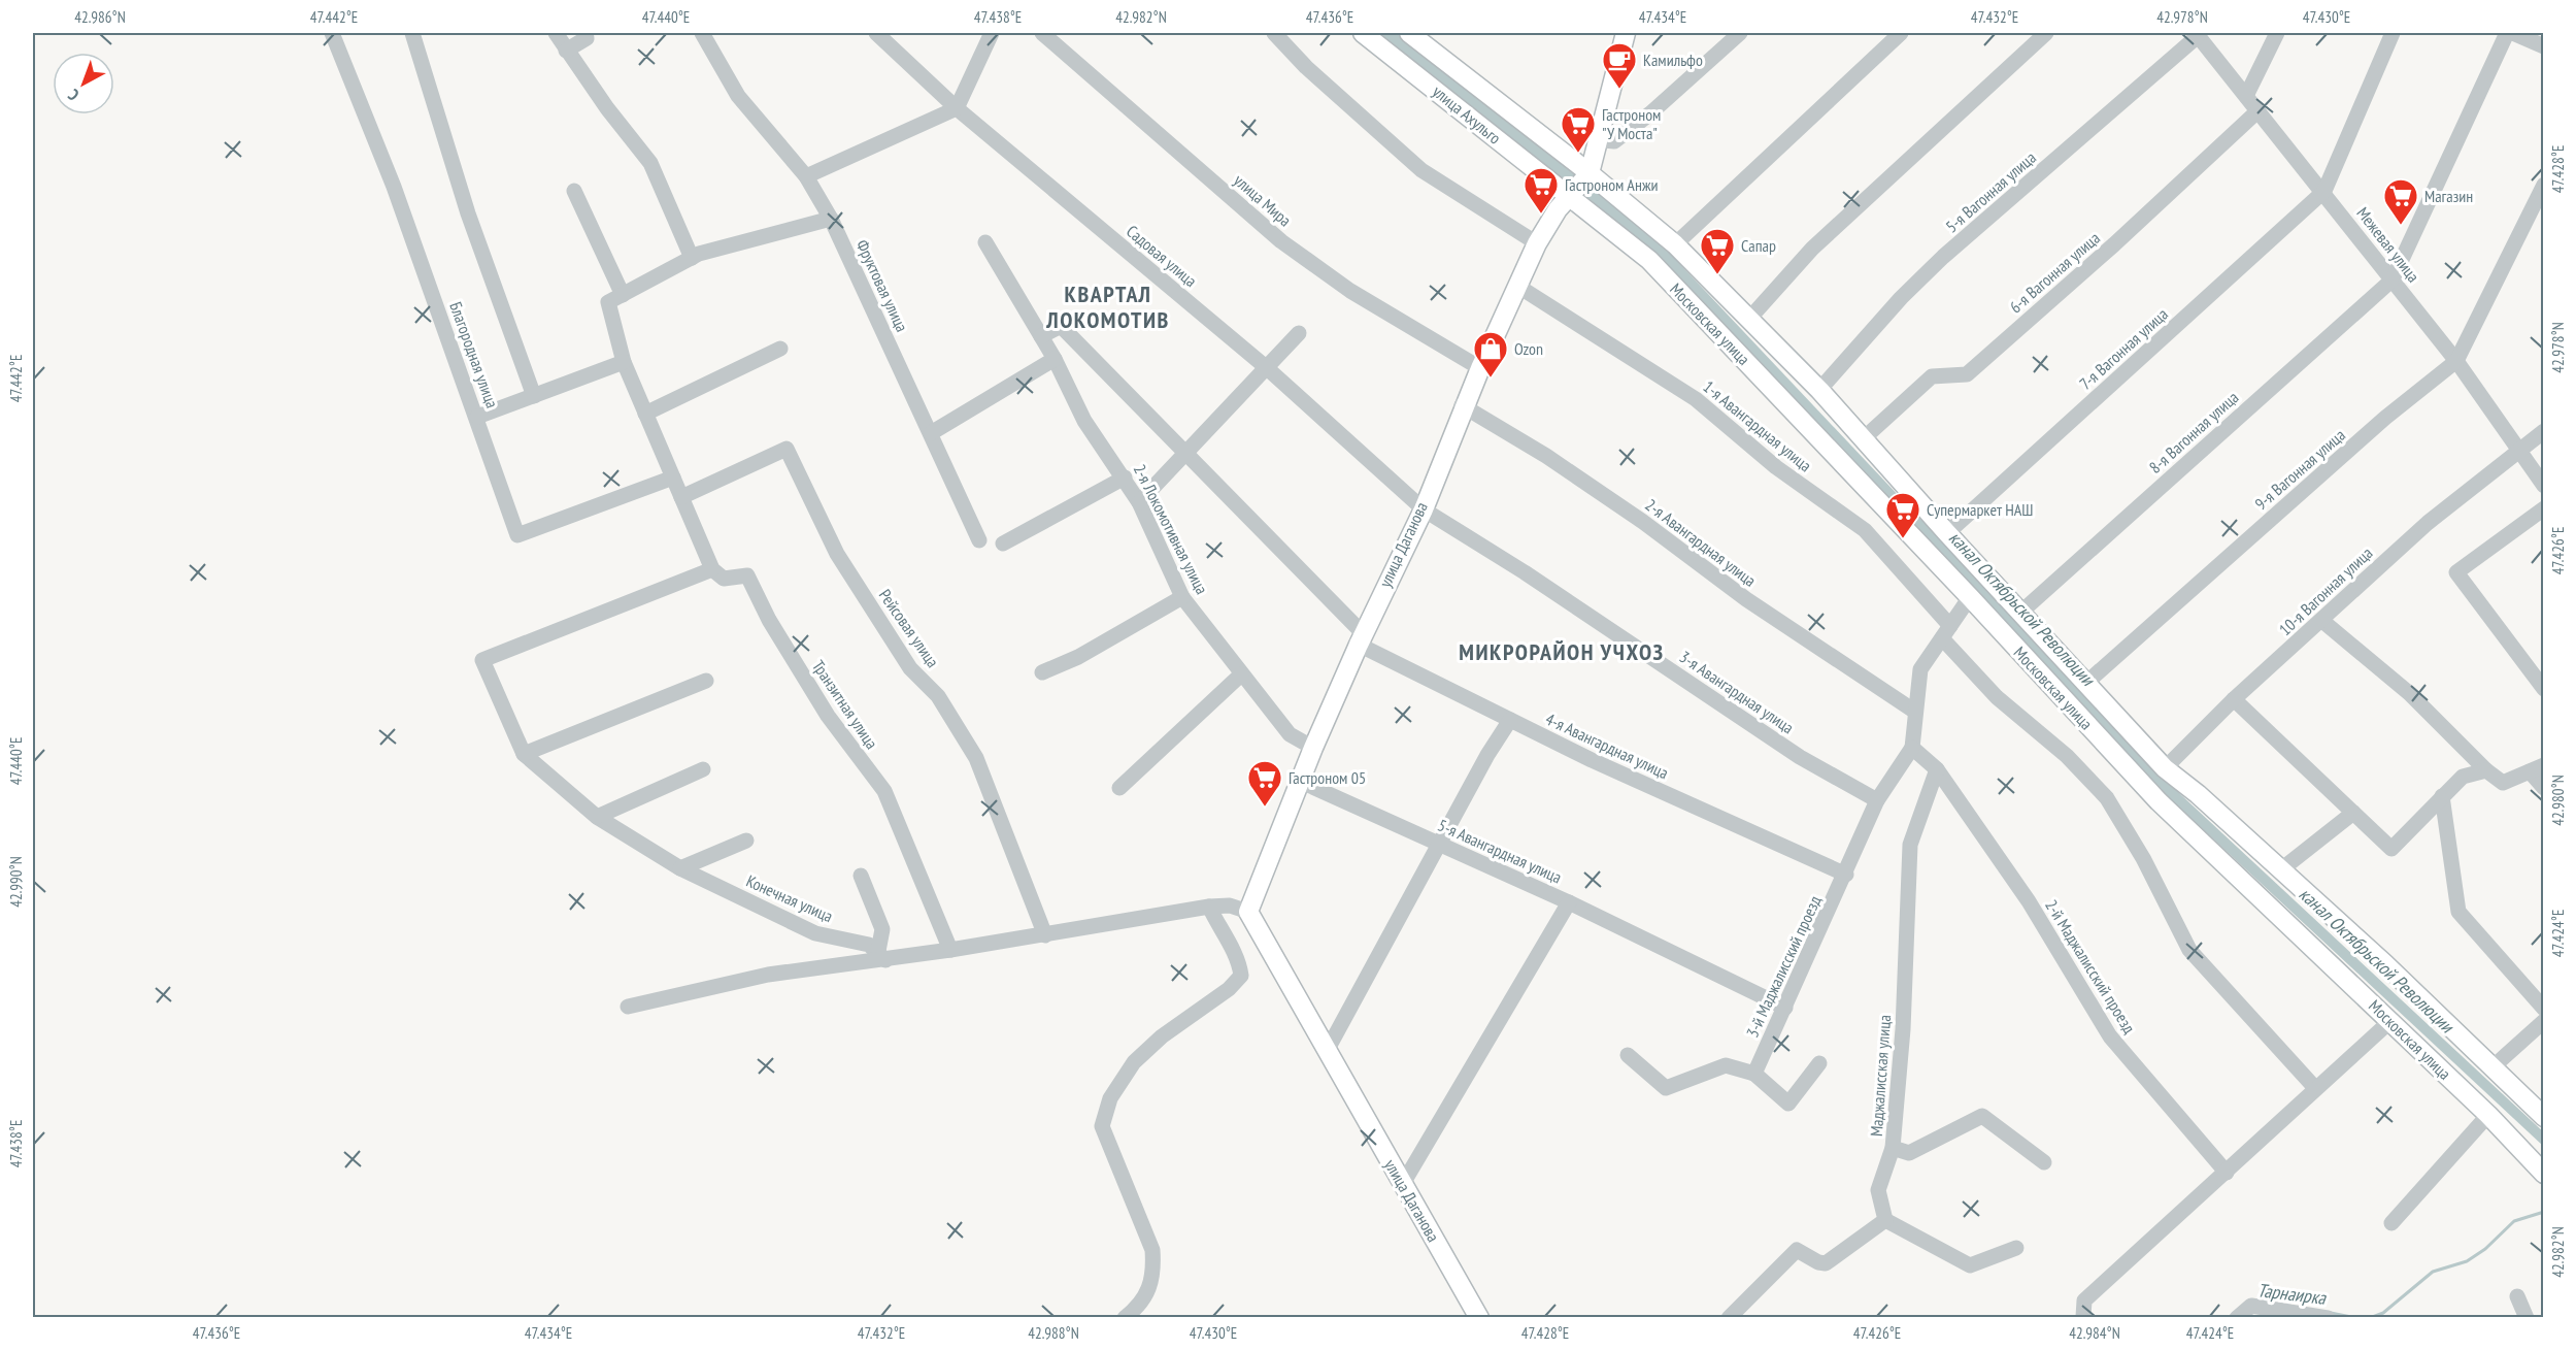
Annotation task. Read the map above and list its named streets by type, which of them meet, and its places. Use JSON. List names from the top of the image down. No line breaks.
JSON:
{"streets":{"main road":["улица Ахульго","Московская улица","улица Даганова"],"street":["5-я Вагонная улица","улица Мира","Межевая улица","Садовая улица","6-я Вагонная улица","Фруктовая улица","7-я Вагонная улица","Благородная улица","1-я Авангардная улица","8-я Вагонная улица","9-я Вагонная улица","2-я Локомотивная улица","2-я Авангардная улица","10-я Вагонная улица","Рейсовая улица","3-я Авангардная улица","Транзитная улица","4-я Авангардная улица","5-я Авангардная улица","Конечная улица","3-й Маджалисский проезд","2-й Маджалисский проезд","Маджалисская улица"]},"crossings":[["улица Ахульго","Московская улица"],["улица Ахульго","улица Даганова"],["5-я Вагонная улица","Межевая улица"],["улица Мира","улица Даганова"],["Межевая улица","6-я Вагонная улица"],["Межевая улица","7-я Вагонная улица"],["Межевая улица","8-я Вагонная улица"],["Межевая улица","9-я Вагонная улица"],["Межевая улица","10-я Вагонная улица"],["Садовая улица","улица Даганова"],["Садовая улица","3-я Авангардная улица"],["Московская улица","улица Даганова"],["1-я Авангардная улица","улица Даганова"],["2-я Локомотивная улица","улица Даганова"],["2-я Локомотивная улица","4-я Авангардная улица"],["2-я Авангардная улица","улица Даганова"],["улица Даганова","3-я Авангардная улица"],["улица Даганова","4-я Авангардная улица"],["улица Даганова","5-я Авангардная улица"],["улица Даганова","Конечная улица"],["Рейсовая улица","Конечная улица"],["3-я Авангардная улица","3-й Маджалисский проезд"],["Транзитная улица","Конечная улица"],["4-я Авангардная улица","3-й Маджалисский проезд"],["5-я Авангардная улица","3-й Маджалисский проезд"],["3-й Маджалисский проезд","2-й Маджалисский проезд"],["2-й Маджалисский проезд","Маджалисская улица"]],"districts":["КВАРТАЛ ЛОКОМОТИВ","МИКРОРАЙОН УЧХОЗ"],"water":["канал Октябрьской Революции","Тарнаирка"],"places":{"cafe":["Камильфо"],"supermarket":["Гастроном \"У Моста\"","Гастроном Анжи","Магазин","Сапар","Супермаркет НАШ","Гастроном 05"],"shop":["Ozon"]},"north":"bottom left","coordinates":["42.986°N","47.442°E","47.440°E","47.438°E","42.982°N","47.436°E","47.434°E","47.432°E","42.978°N","47.430°E","47.428°E","47.426°E","42.980°N","42.990°N","47.424°E","42.988°N","42.984°N"]}
